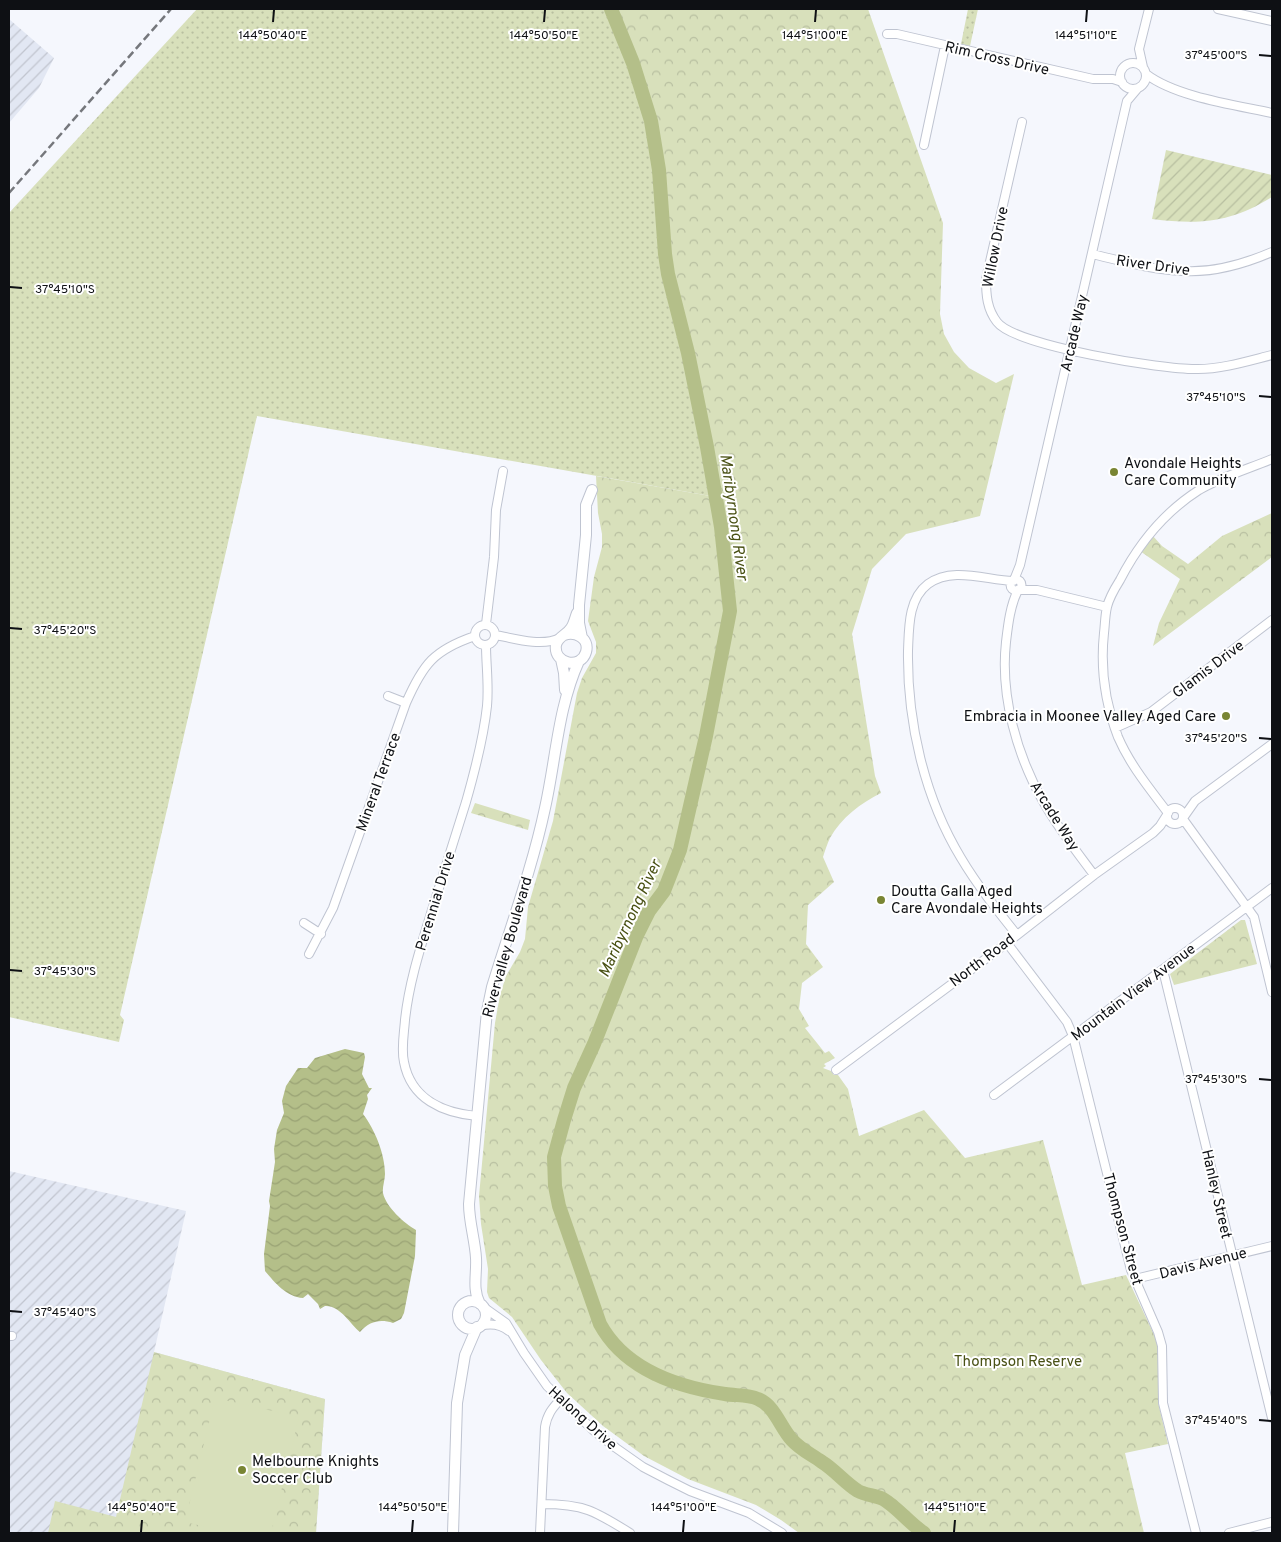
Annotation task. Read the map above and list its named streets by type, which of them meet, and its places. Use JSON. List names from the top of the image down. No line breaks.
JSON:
{"streets":{"street":["Rim Cross Drive","Willow Drive","River Drive","Arcade Way","Glamis Drive","Mineral Terrace","Perennial Drive","Rivervalley Boulevard","North Road","Mountain View Avenue","Hanley Street","Thompson Street","Davis Avenue","Halong Drive"]},"crossings":[["Rim Cross Drive","Arcade Way"],["Willow Drive","Arcade Way"],["River Drive","Arcade Way"],["Arcade Way","North Road"],["Mineral Terrace","Perennial Drive"],["Perennial Drive","Rivervalley Boulevard"],["Rivervalley Boulevard","Halong Drive"],["North Road","Thompson Street"],["Mountain View Avenue","Hanley Street"],["Mountain View Avenue","Thompson Street"],["Hanley Street","Davis Avenue"],["Thompson Street","Davis Avenue"]],"water":["Maribyrnong River"],"parks":["Thompson Reserve"],"places":["Avondale Heights Care Community","Embracia in Moonee Valley Aged Care","Doutta Galla Aged Care Avondale Heights","Melbourne Knights Soccer Club"],"coordinates":["144°50'40\"E","144°50'50\"E","144°51'00\"E","144°51'10\"E","37°45'00\"S","37°45'10\"S","37°45'20\"S","37°45'30\"S","37°45'40\"S"]}
